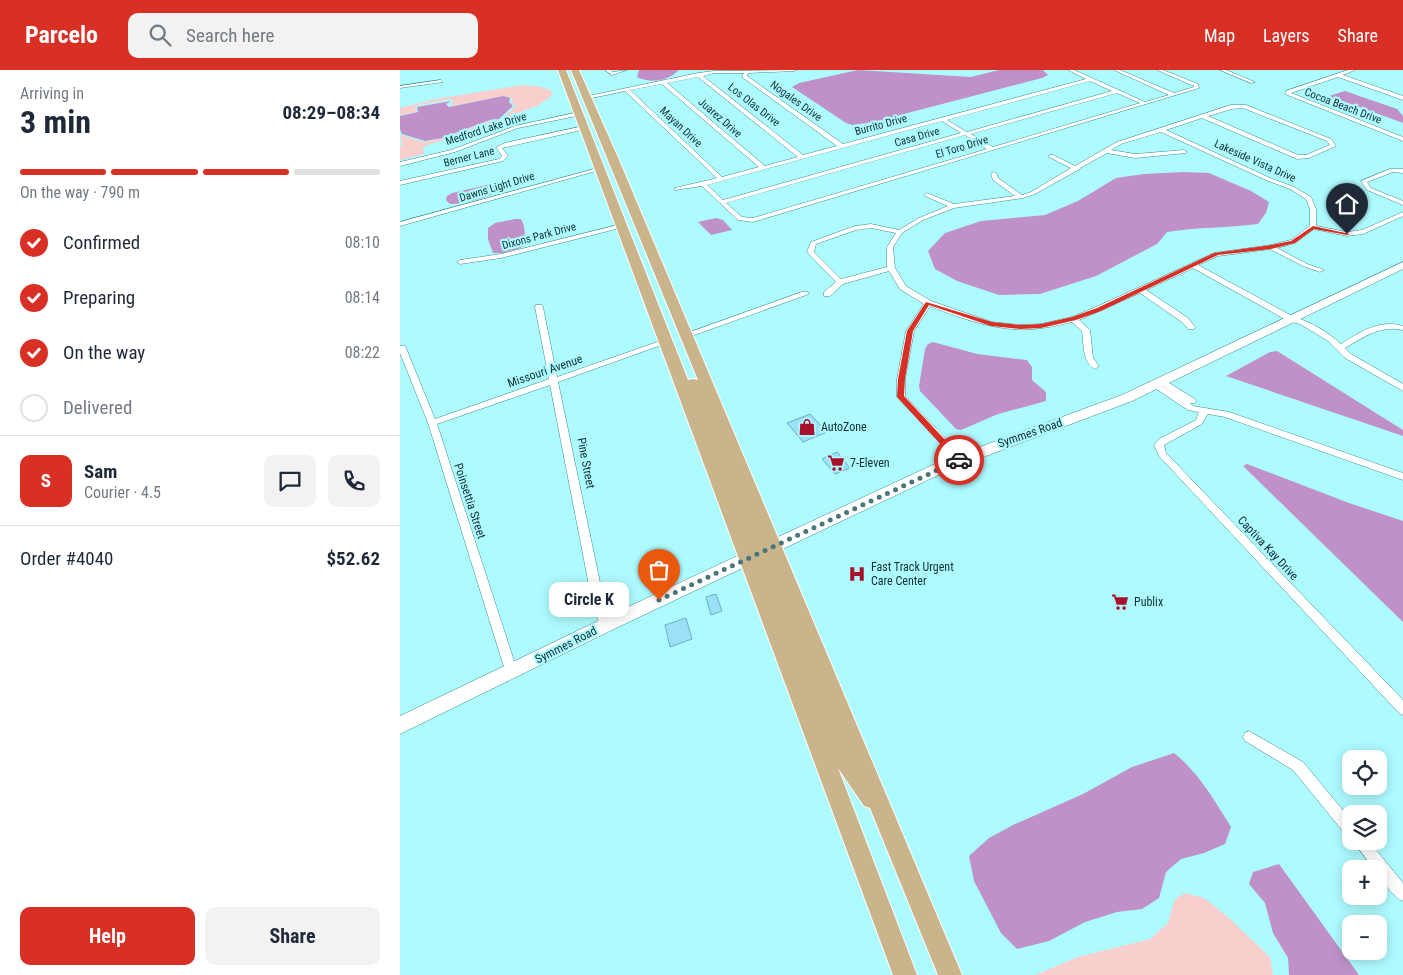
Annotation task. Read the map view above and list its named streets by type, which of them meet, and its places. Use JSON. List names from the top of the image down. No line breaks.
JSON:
{"streets":{"street":["Nogales Drive","Los Olas Drive","Cocoa Beach Drive","Juarez Drive","Burrito Drive","Mayan Drive","Medford Lake Drive","Casa Drive","El Toro Drive","Berner Lane","Lakeside Vista Drive","Dawns Light Drive","Dixons Park Drive","Missouri Avenue","Symmes Road","Pine Street","Poinsettia Street","Captiva Kay Drive"]},"crossings":[["Nogales Drive","Burrito Drive"],["Los Olas Drive","Burrito Drive"],["Juarez Drive","Burrito Drive"],["Burrito Drive","Mayan Drive"],["Burrito Drive","El Toro Drive"],["Casa Drive","El Toro Drive"],["Missouri Avenue","Pine Street"],["Missouri Avenue","Poinsettia Street"],["Symmes Road","Pine Street"],["Symmes Road","Poinsettia Street"]],"places":{"shop":["AutoZone"],"supermarket":["7-Eleven","Publix"],"hospital":["Fast Track Urgent Care Center"],"other":["Circle K"]},"page":{"header":"Parcelo","search":"Search here","nav":["Map","Layers","Share"],"heading":["3 min","Arriving in","08:29–08:34"],"panel":["Sam","Courier · 4.5","Order #4040","$52.62"],"bar":"On the way · 790 m","list":[["Confirmed","08:10"],["Preparing","08:14"],["On the way","08:22"],"Delivered"],"round":"S","bubble":"Circle K","map_buttons":["+","−"],"buttons":["Help","Share"]}}
